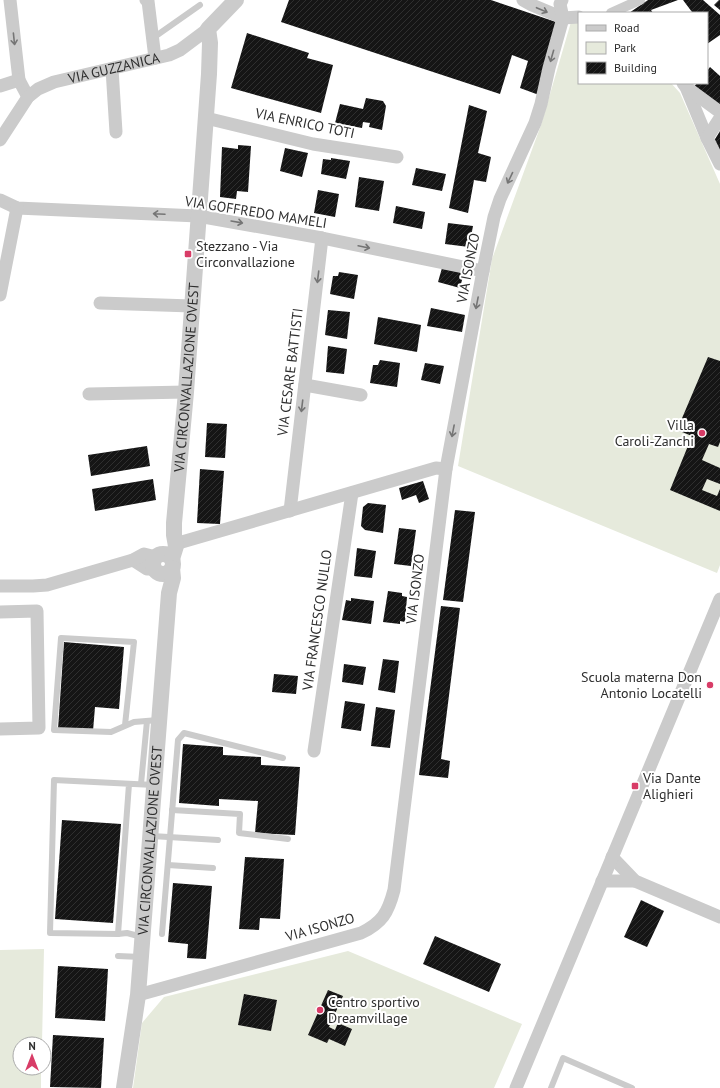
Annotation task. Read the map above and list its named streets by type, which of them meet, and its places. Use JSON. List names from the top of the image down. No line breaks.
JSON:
{"streets":{"street":["VIA GUZZANICA","VIA ENRICO TOTI","VIA GOFFREDO MAMELI","VIA ISONZO","VIA CESARE BATTISTI","VIA CIRCONVALLAZIONE OVEST","VIA FRANCESCO NULLO"]},"crossings":[["VIA GUZZANICA","VIA CIRCONVALLAZIONE OVEST"],["VIA ENRICO TOTI","VIA CIRCONVALLAZIONE OVEST"],["VIA GOFFREDO MAMELI","VIA ISONZO"],["VIA GOFFREDO MAMELI","VIA CESARE BATTISTI"],["VIA GOFFREDO MAMELI","VIA CIRCONVALLAZIONE OVEST"],["VIA ISONZO","VIA CIRCONVALLAZIONE OVEST"]],"one_way":["VIA ISONZO","VIA CESARE BATTISTI"],"places":{"transit":["Stezzano - Via Circonvallazione","Via Dante Alighieri"],"other":["Villa Caroli-Zanchi","Scuola materna Don Antonio Locatelli","Centro sportivo Dreamvillage"]},"legend":["Road","Park","Building"],"north":"top"}
